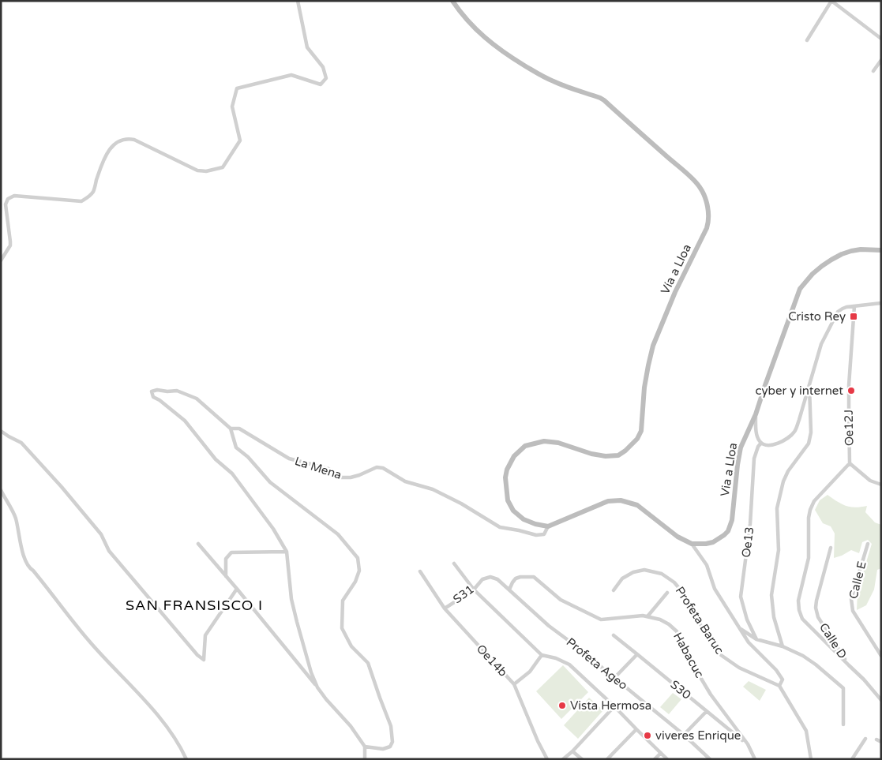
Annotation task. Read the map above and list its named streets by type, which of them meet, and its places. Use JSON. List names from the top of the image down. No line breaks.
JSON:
{"streets":{"street":["Vía a Lloa","Oe12J","La Mena","Via a Lloa","Oe13","Calle E","S31","Profeta Baruc","Calle D","Habacuc","Oe14b","Profeta Ageo","S30"]},"crossings":[["Vía a Lloa","La Mena"],["S31","Oe14b"],["S31","Profeta Ageo"],["Habacuc","Profeta Ageo"],["Habacuc","S30"]],"districts":["SAN FRANSISCO I"],"places":{"transit":["Cristo Rey"],"other":["cyber y internet","Vista Hermosa","viveres Enrique"]}}
